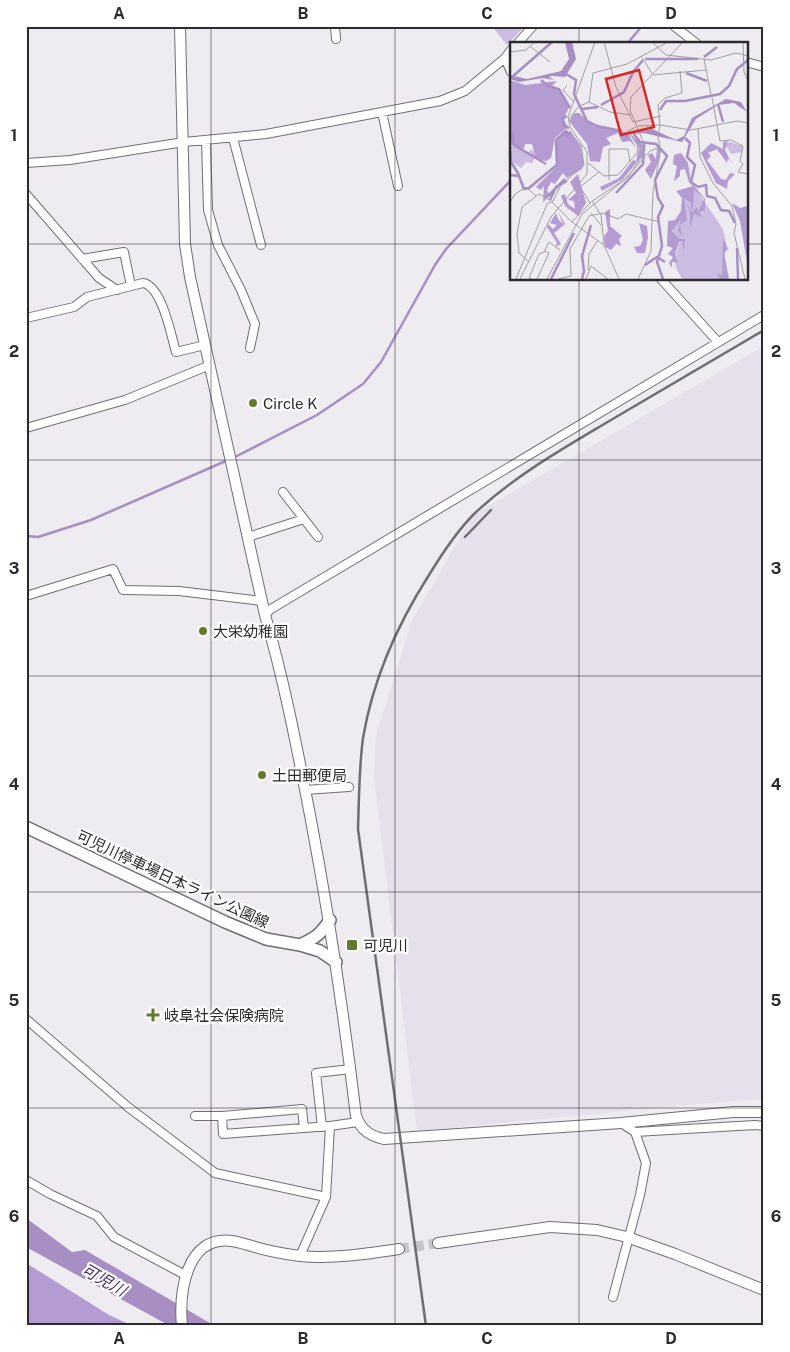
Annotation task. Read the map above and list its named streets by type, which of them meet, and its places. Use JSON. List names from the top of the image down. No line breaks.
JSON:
{"streets":{"main road":["可児川停車場日本ライン公園線"]},"water":["可児川"],"places":{"other":["Circle K","大栄幼稚園","土田郵便局"],"transit":["可児川"],"health":["岐阜社会保険病院"]},"grid":{"columns":["A","B","C","D"],"rows":["1","2","3","4","5","6"]}}
